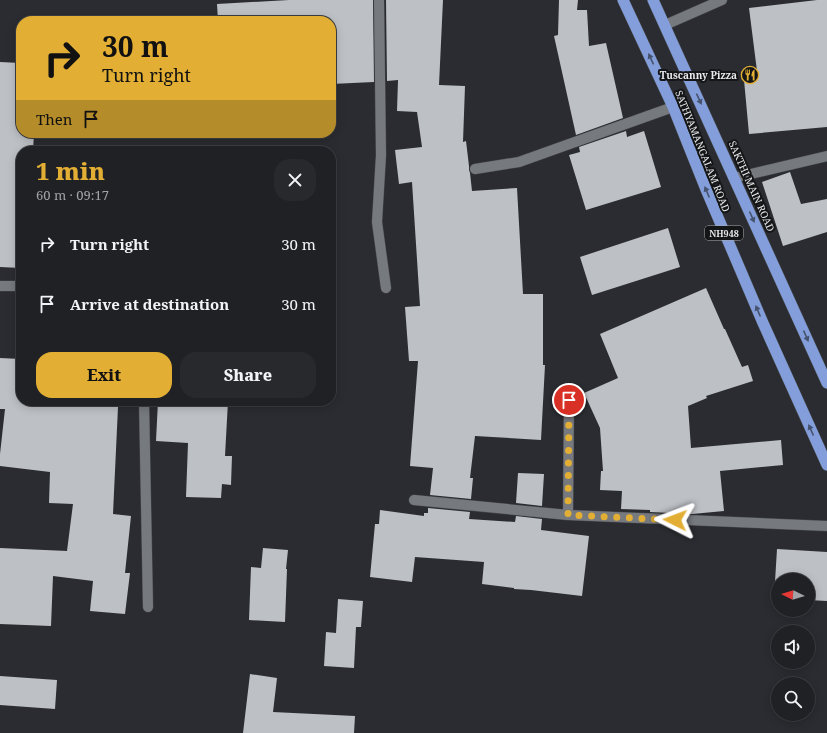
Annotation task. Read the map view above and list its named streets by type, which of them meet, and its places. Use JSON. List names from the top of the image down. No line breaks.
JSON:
{"streets":{"highway":["SATHYAMANGALAM ROAD","SAKTHI MAIN ROAD","NH948"]},"one_way":["SATHYAMANGALAM ROAD","SAKTHI MAIN ROAD"],"places":{"restaurant":["Tuscanny Pizza"]},"north":"left","page":{"turn":["30 m","Turn right"],"then":"Then","heading":["1 min","60 m · 09:17"],"list":[{"name":"Turn right","value":"30 m"},{"name":"Arrive at destination","value":"30 m"}],"buttons":["Exit","Share"]}}
